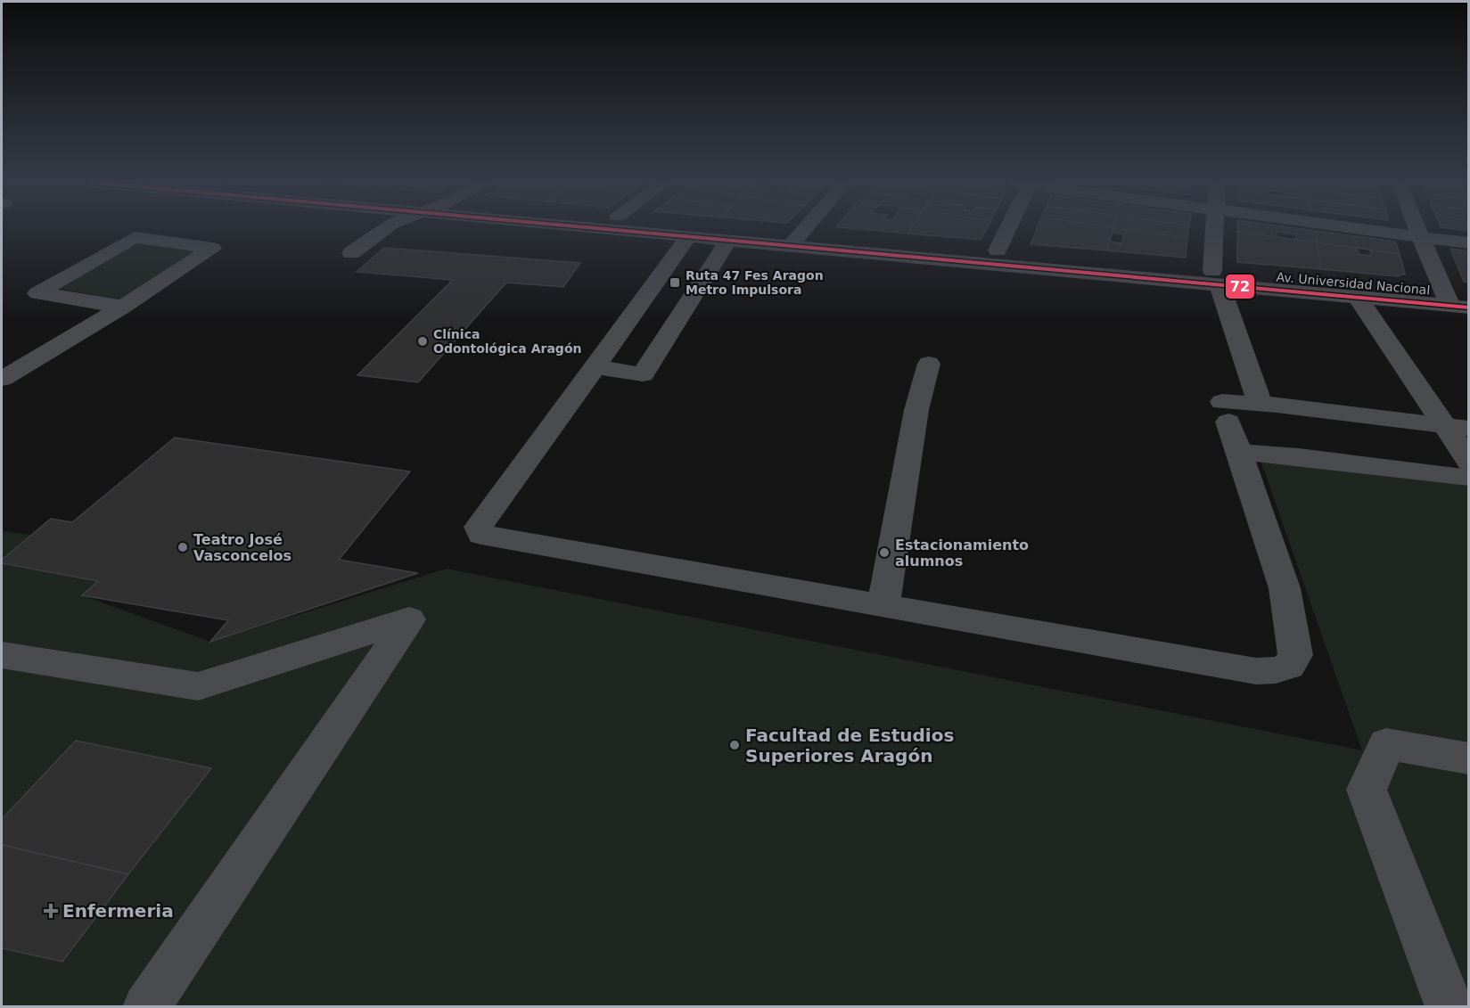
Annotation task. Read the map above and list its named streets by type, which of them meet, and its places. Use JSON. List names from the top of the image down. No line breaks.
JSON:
{"streets":{"street":["Av. Universidad Nacional"]},"places":{"transit":["Ruta 47 Fes Aragon Metro Impulsora"],"other":["Clínica Odontológica Aragón","Teatro José Vasconcelos","Estacionamiento alumnos","Facultad de Estudios Superiores Aragón"],"health":["Enfermeria"]},"lines":["transit line 72"]}
